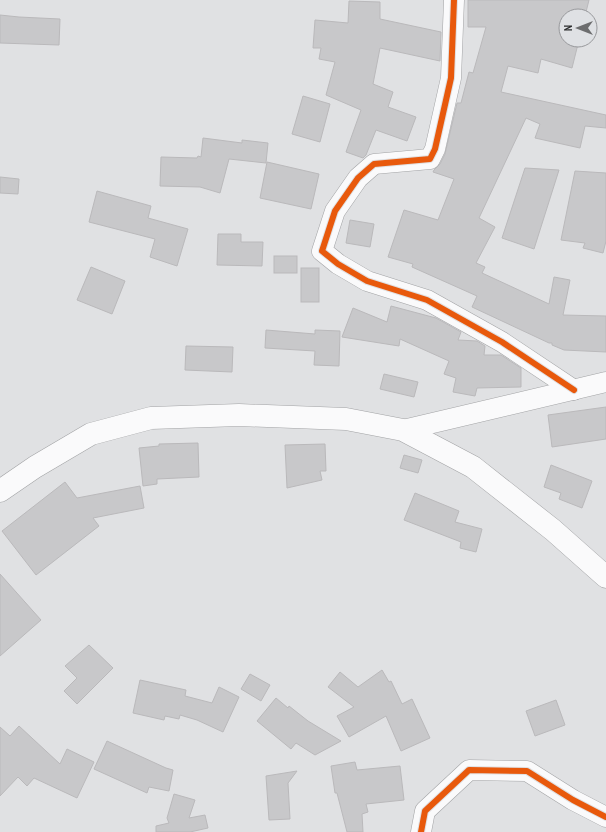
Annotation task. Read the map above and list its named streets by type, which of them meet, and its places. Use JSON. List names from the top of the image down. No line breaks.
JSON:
{"north":"left"}
